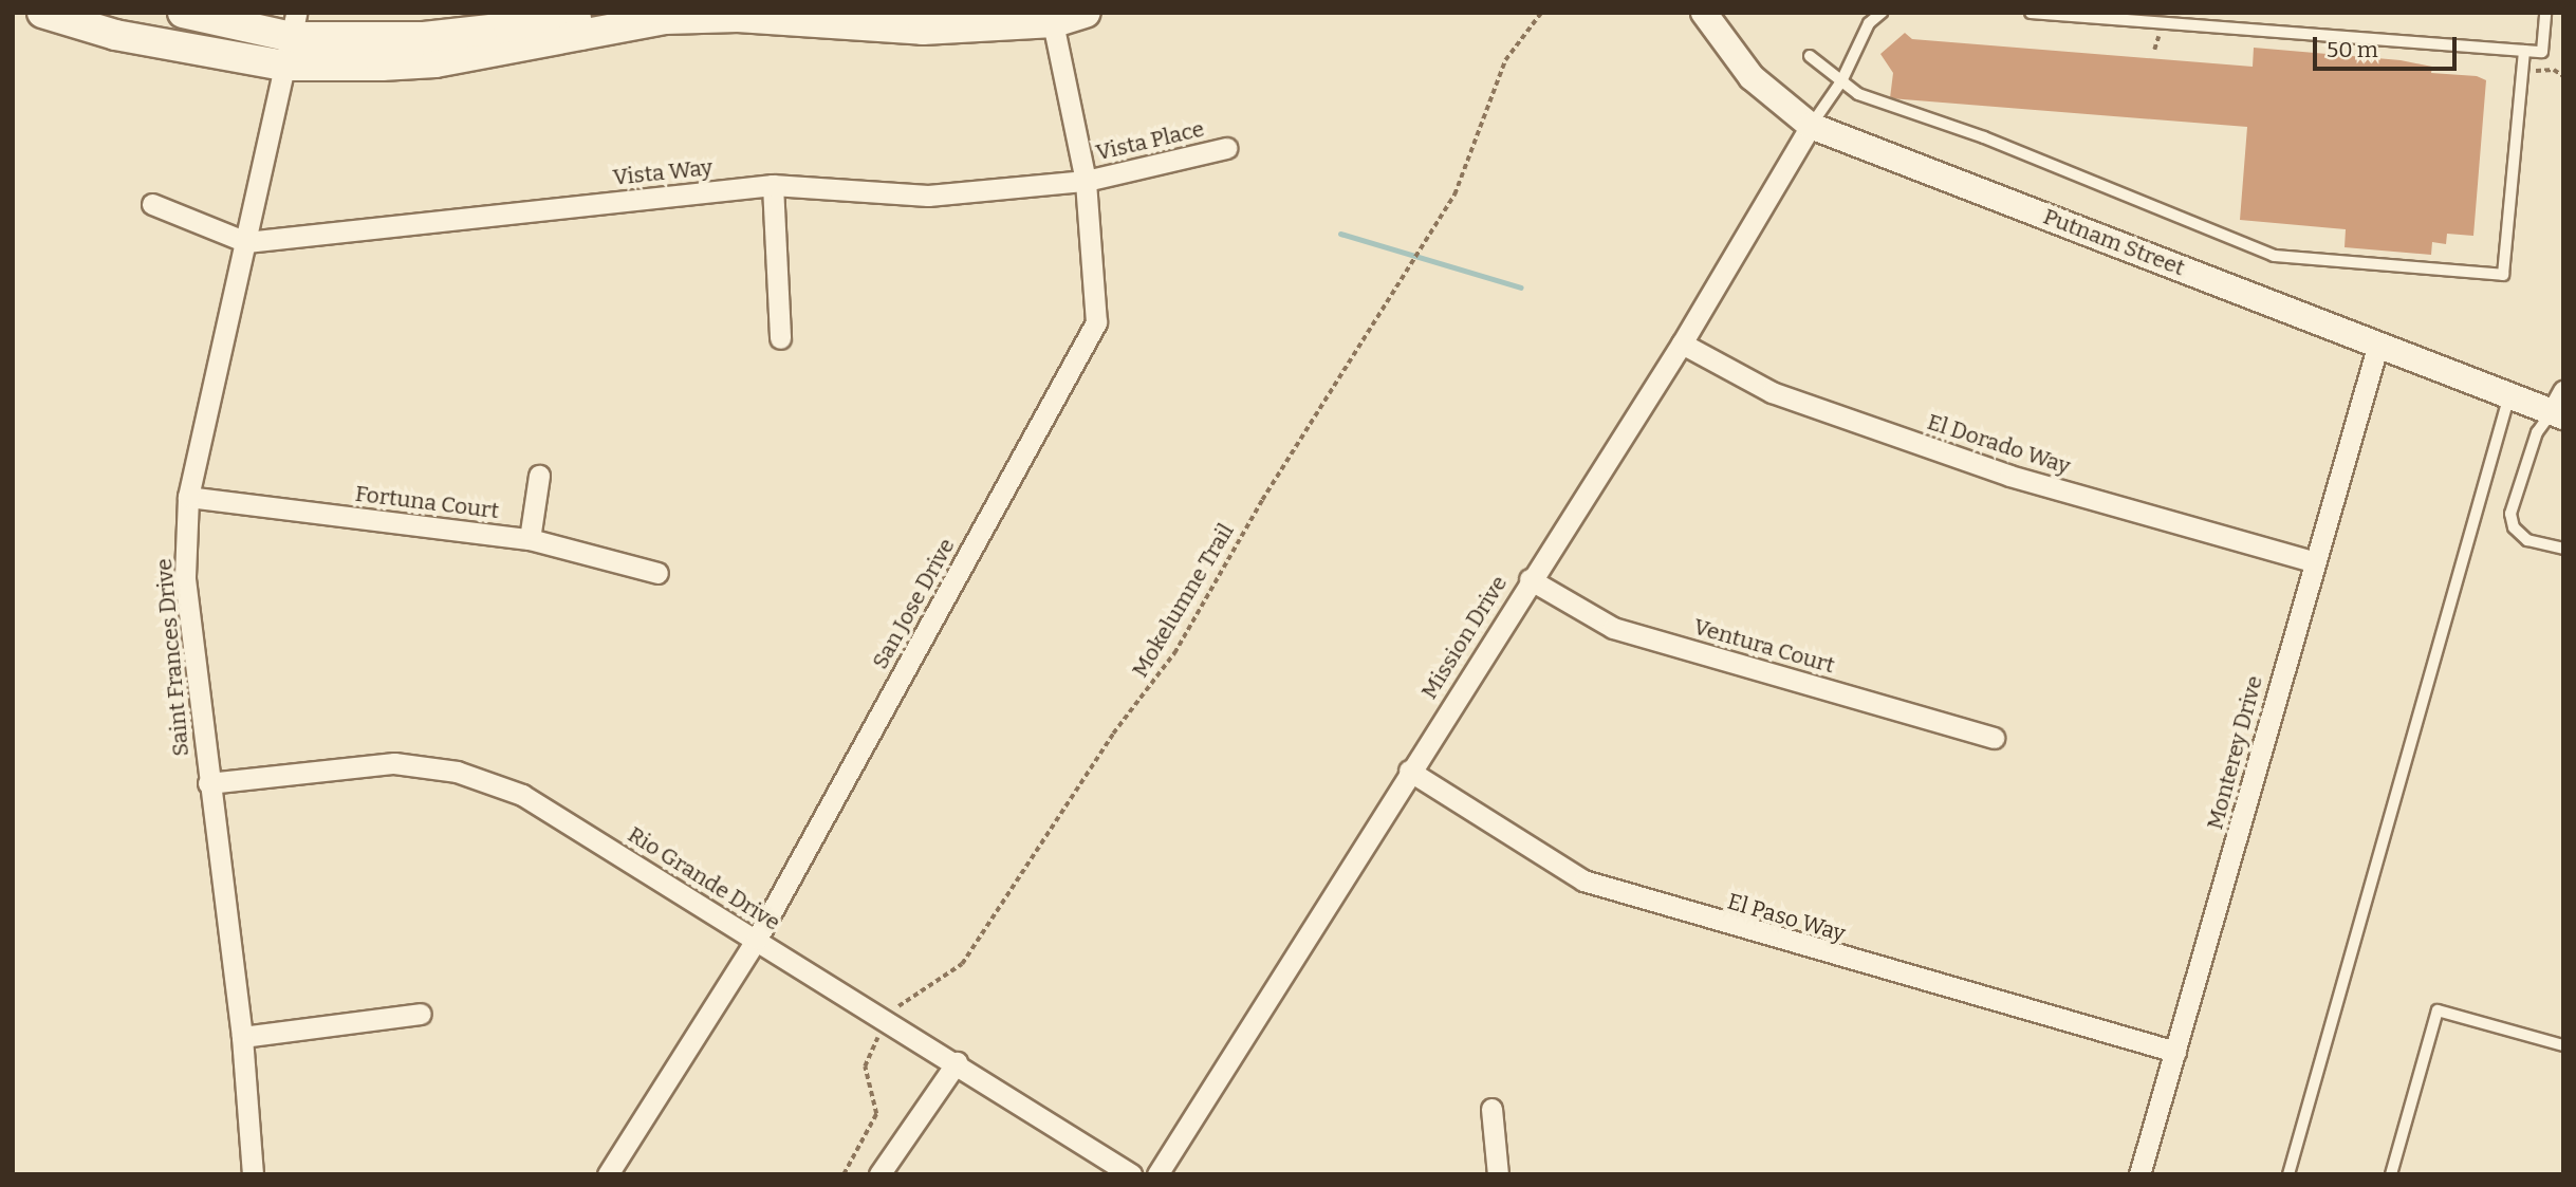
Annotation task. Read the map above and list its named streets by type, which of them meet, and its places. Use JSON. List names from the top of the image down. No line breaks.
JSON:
{"streets":{"street":["Vista Place","Vista Way","Putnam Street","El Dorado Way","Fortuna Court","San Jose Drive","Mission Drive","Ventura Court","Saint Frances Drive","Monterey Drive","Rio Grande Drive","El Paso Way"],"path":["Mokelumne Trail"]},"crossings":[["Vista Place","Vista Way"],["Vista Place","San Jose Drive"],["Vista Way","San Jose Drive"],["Vista Way","Saint Frances Drive"],["Putnam Street","Mission Drive"],["Putnam Street","Monterey Drive"],["El Dorado Way","Mission Drive"],["El Dorado Way","Monterey Drive"],["Fortuna Court","Saint Frances Drive"],["Mokelumne Trail","Rio Grande Drive"],["San Jose Drive","Rio Grande Drive"],["Mission Drive","Ventura Court"],["Mission Drive","El Paso Way"],["Saint Frances Drive","Rio Grande Drive"],["Monterey Drive","El Paso Way"]],"scale_bar":"50 m"}
